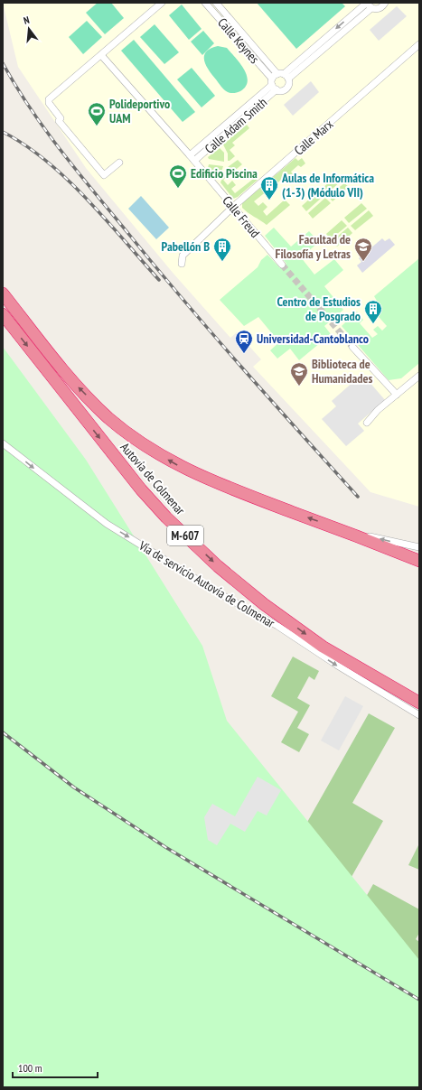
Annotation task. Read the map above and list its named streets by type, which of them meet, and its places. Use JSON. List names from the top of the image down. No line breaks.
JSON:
{"streets":{"highway":["Autovía de Colmenar","M-607"],"street":["Calle Keynes","Calle Adam Smith","Calle Marx","Calle Freud","Vía de servicio Autovía de Colmenar"]},"crossings":[["Calle Keynes","Calle Adam Smith"],["Calle Adam Smith","Calle Freud"],["Calle Marx","Calle Freud"]],"one_way":["Vía de servicio Autovía de Colmenar"],"places":{"sports":["Polideportivo UAM","Edificio Piscina"],"building":["Aulas de Informática (1-3) (Módulo VII)","Pabellón B","Centro de Estudios de Posgrado"],"school or university":["Facultad de Filosofía y Letras","Biblioteca de Humanidades"],"station":["Universidad-Cantoblanco"]},"scale_bar":"100 m","north":"top"}
